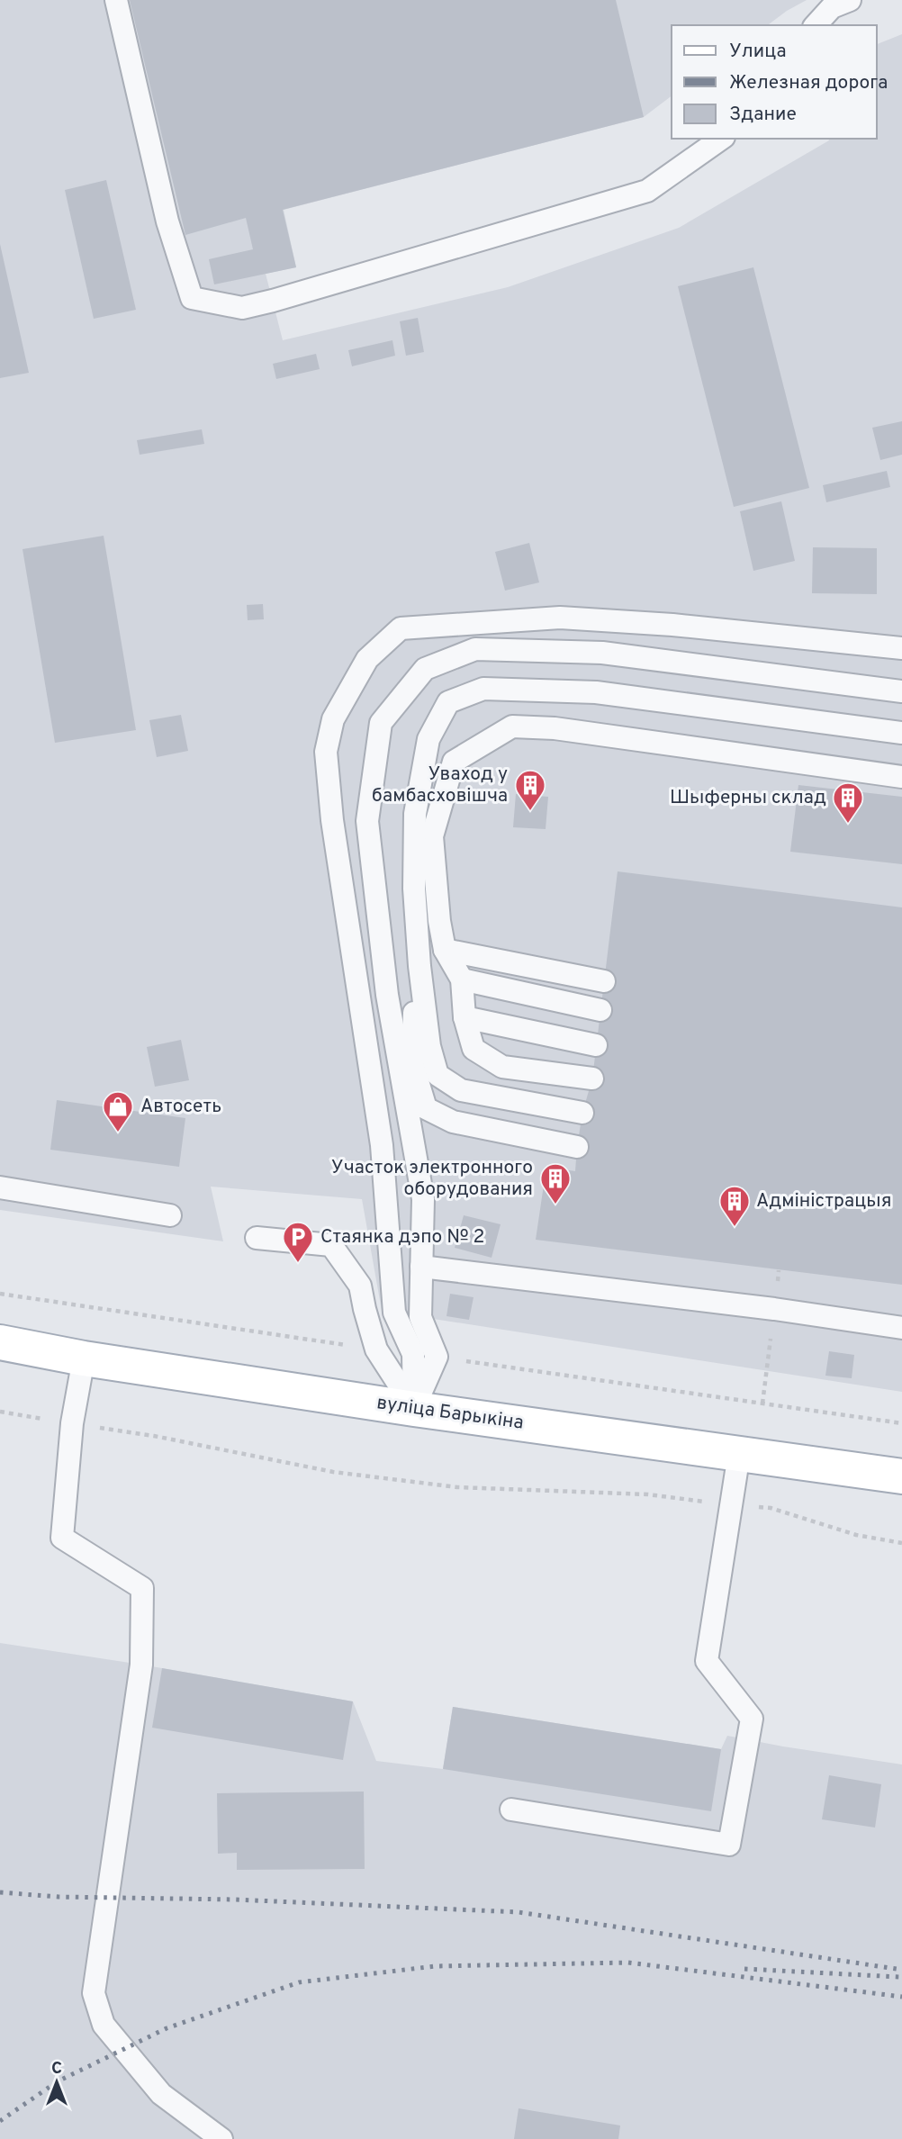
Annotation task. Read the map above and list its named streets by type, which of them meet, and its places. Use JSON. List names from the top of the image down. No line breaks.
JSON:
{"streets":{"main road":["вуліца Барыкіна"]},"places":{"building":["Уваход у бамбасховішча","Шыферны склад","Участок электронного оборудования","Адміністрацыя"],"shop":["Автосеть"],"parking":["Стаянка дэпо № 2"]},"legend":["Улица","Железная дорога","Здание"],"north":"top"}
